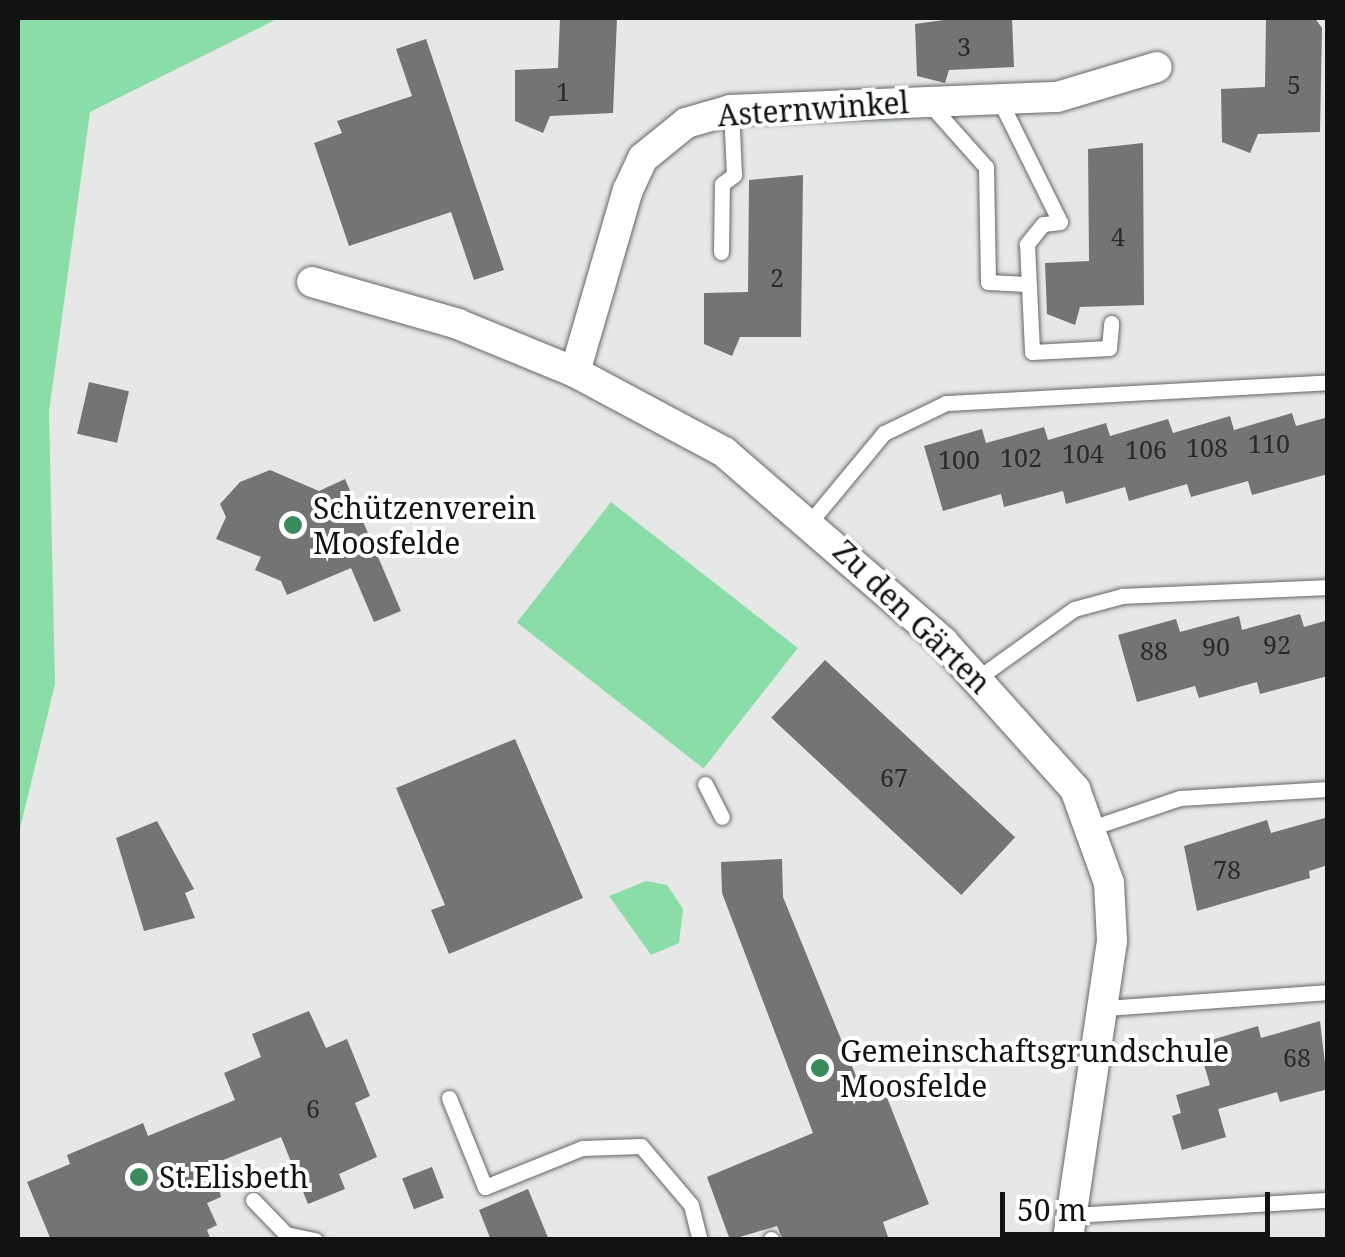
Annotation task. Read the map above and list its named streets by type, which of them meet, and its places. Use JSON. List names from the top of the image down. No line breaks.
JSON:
{"streets":{"street":["Asternwinkel","Zu den Gärten"]},"crossings":[["Asternwinkel","Zu den Gärten"]],"places":["Schützenverein Moosfelde","Gemeinschaftsgrundschule Moosfelde","St.Elisbeth"],"house_numbers":["3","5","1","4","2","110","108","106","104","102","100","92","90","88","67","78","68","6"],"scale_bar":"50 m"}
